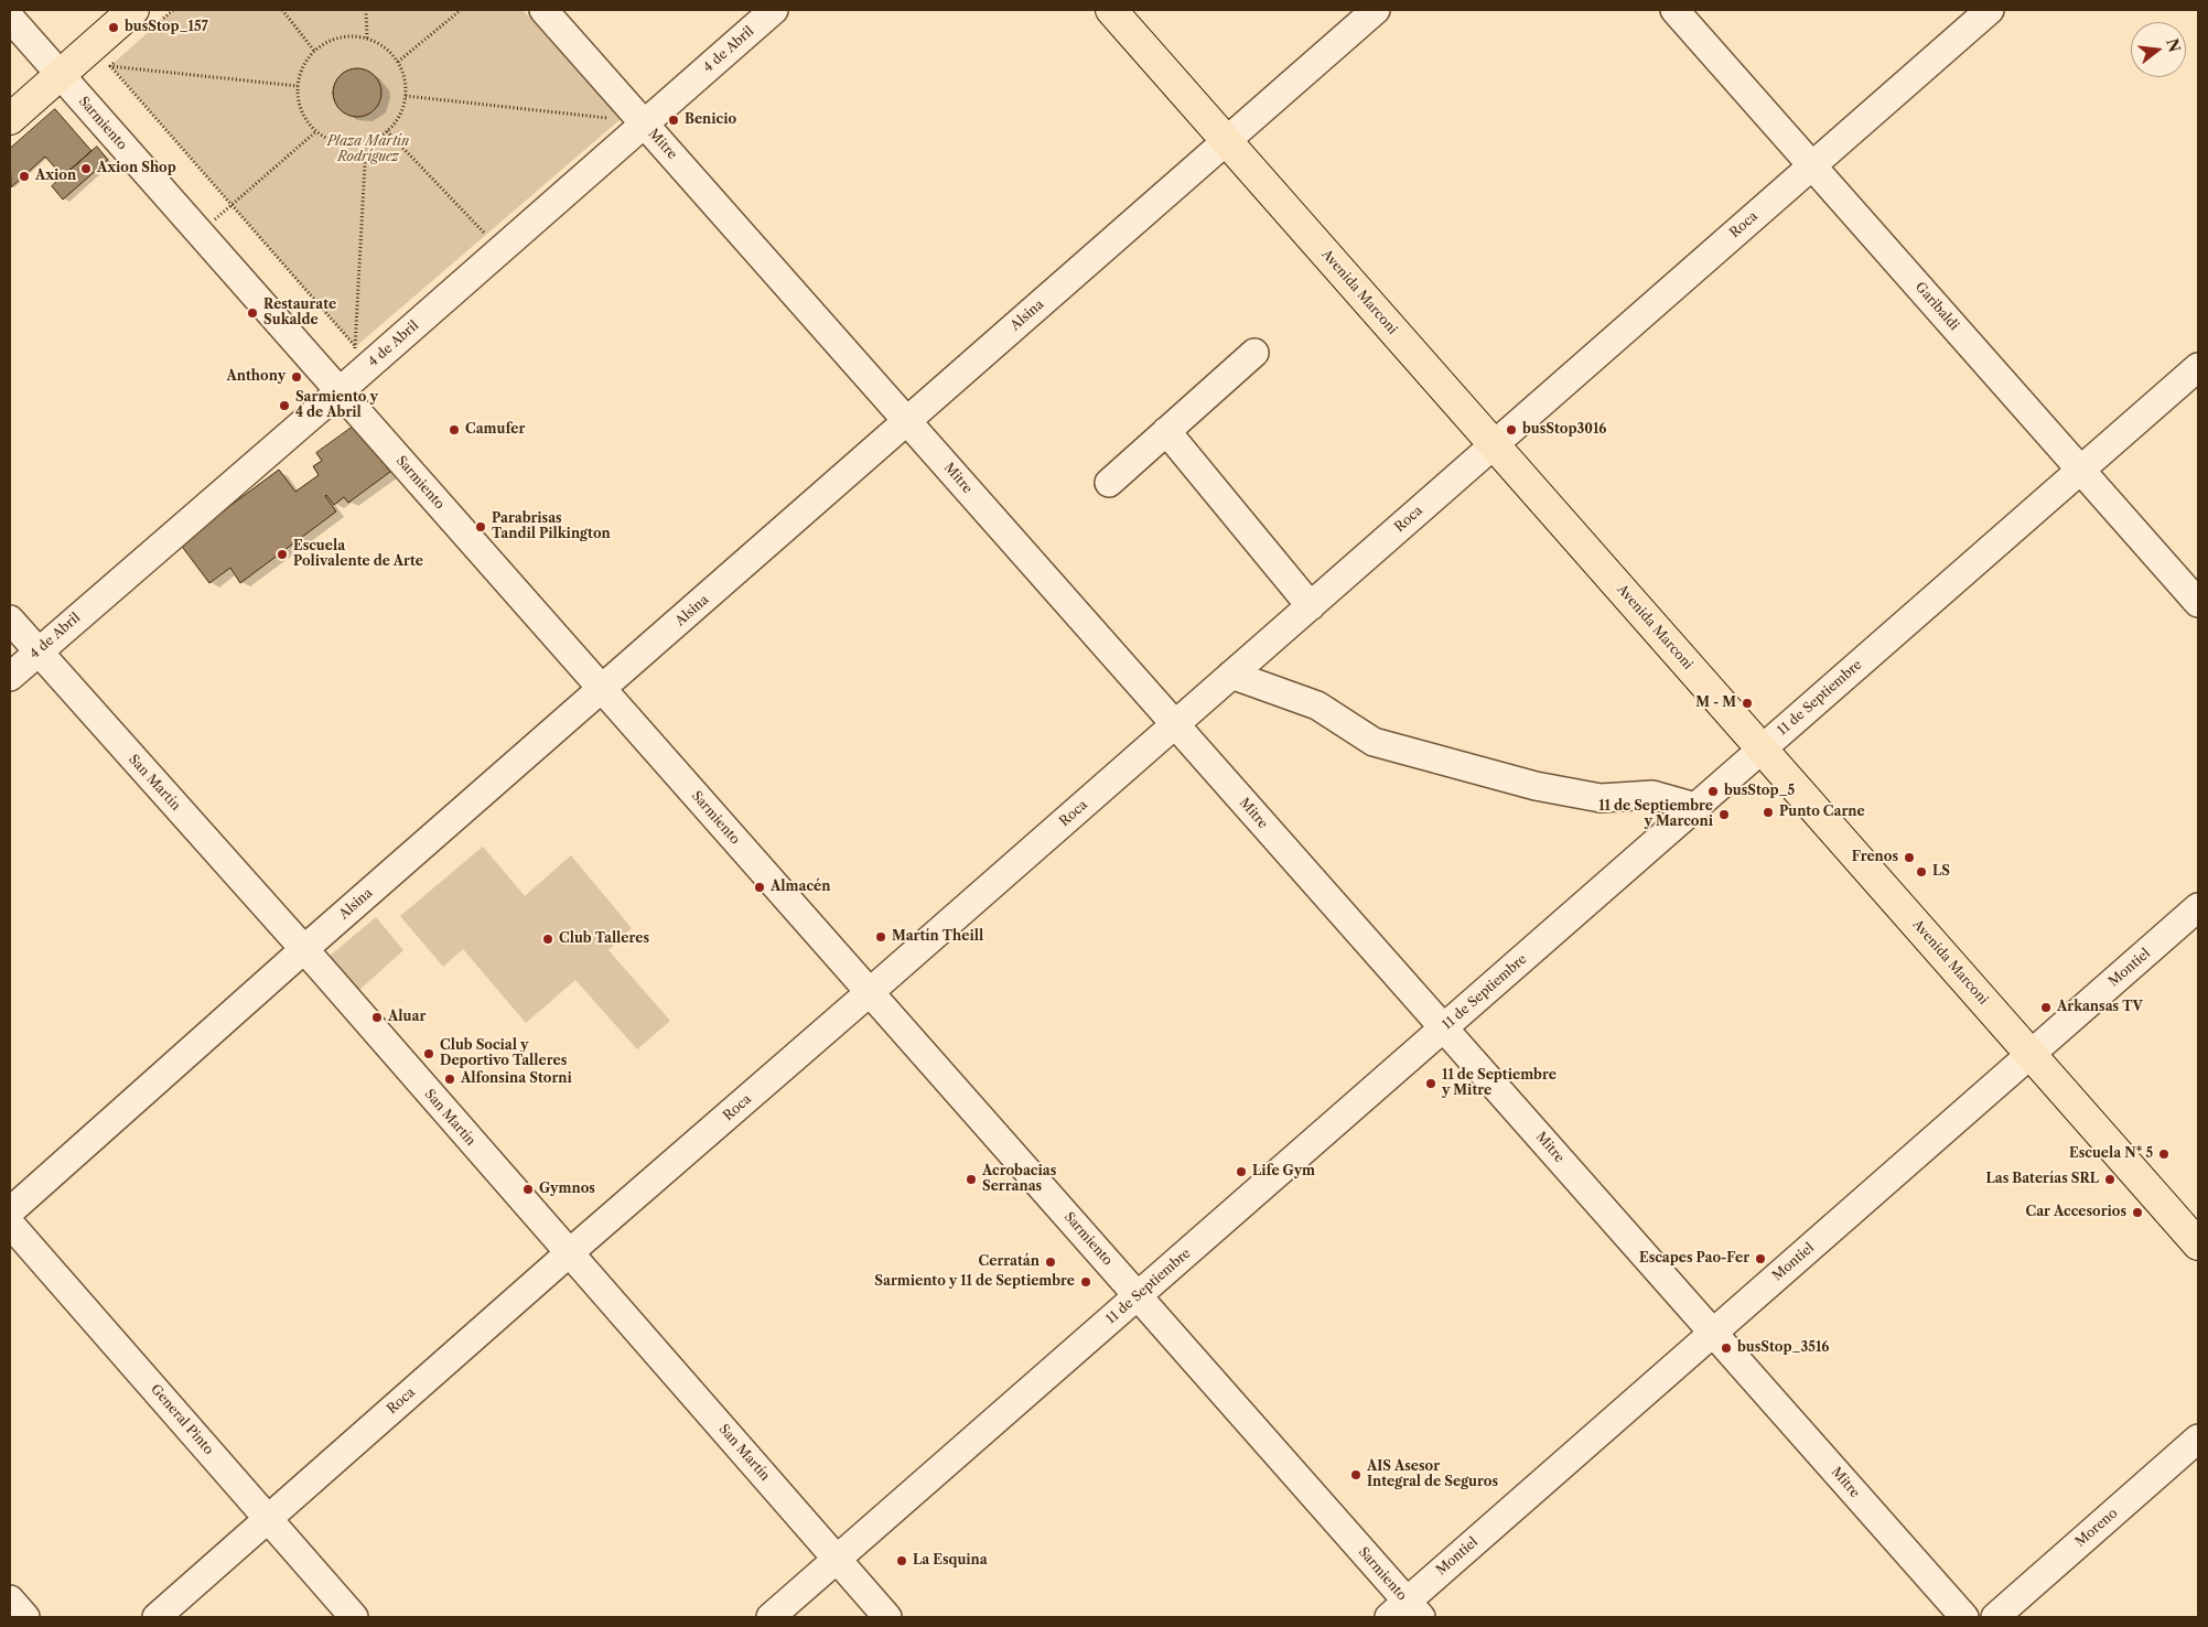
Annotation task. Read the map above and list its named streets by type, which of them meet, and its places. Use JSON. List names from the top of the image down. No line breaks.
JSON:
{"streets":{"main road":["Avenida Marconi"],"street":["4 de Abril","Sarmiento","Mitre","Roca","Garibaldi","Alsina","11 de Septiembre","San Martín","Montiel","General Pinto","Moreno"]},"crossings":[["4 de Abril","Sarmiento"],["4 de Abril","Mitre"],["4 de Abril","San Martín"],["Sarmiento","Roca"],["Sarmiento","Alsina"],["Sarmiento","11 de Septiembre"],["Sarmiento","Montiel"],["Mitre","Roca"],["Mitre","Alsina"],["Mitre","11 de Septiembre"],["Mitre","Montiel"],["Roca","Avenida Marconi"],["Roca","Garibaldi"],["Roca","San Martín"],["Roca","General Pinto"],["Avenida Marconi","Alsina"],["Avenida Marconi","11 de Septiembre"],["Avenida Marconi","Montiel"],["Garibaldi","11 de Septiembre"],["Alsina","San Martín"],["11 de Septiembre","San Martín"]],"parks":["Plaza Martín Rodríguez"],"places":["busStop_157","Benicio","Axion Shop","Axion","Restaurate Sukalde","Anthony","Sarmiento y 4 de Abril","Camufer","busStop3016","Parabrisas Tandil Pilkington","Escuela Polivalente de Arte","M - M","busStop_5","Punto Carne","11 de Septiembre y Marconi","Frenos","LS","Almacén","Martín Theill","Club Talleres","Arkansas TV","Aluar","Club Social y Deportivo Talleres","Alfonsina Storni","11 de Septiembre y Mitre","Escuela N* 5","Life Gym","Acrobacias Serranas","Las Baterías SRL","Gymnos","Car Accesorios","Escapes Pao-Fer","Cerratán","Sarmiento y 11 de Septiembre","busStop_3516","AIS Asesor Integral de Seguros","La Esquina"],"north":"right"}
